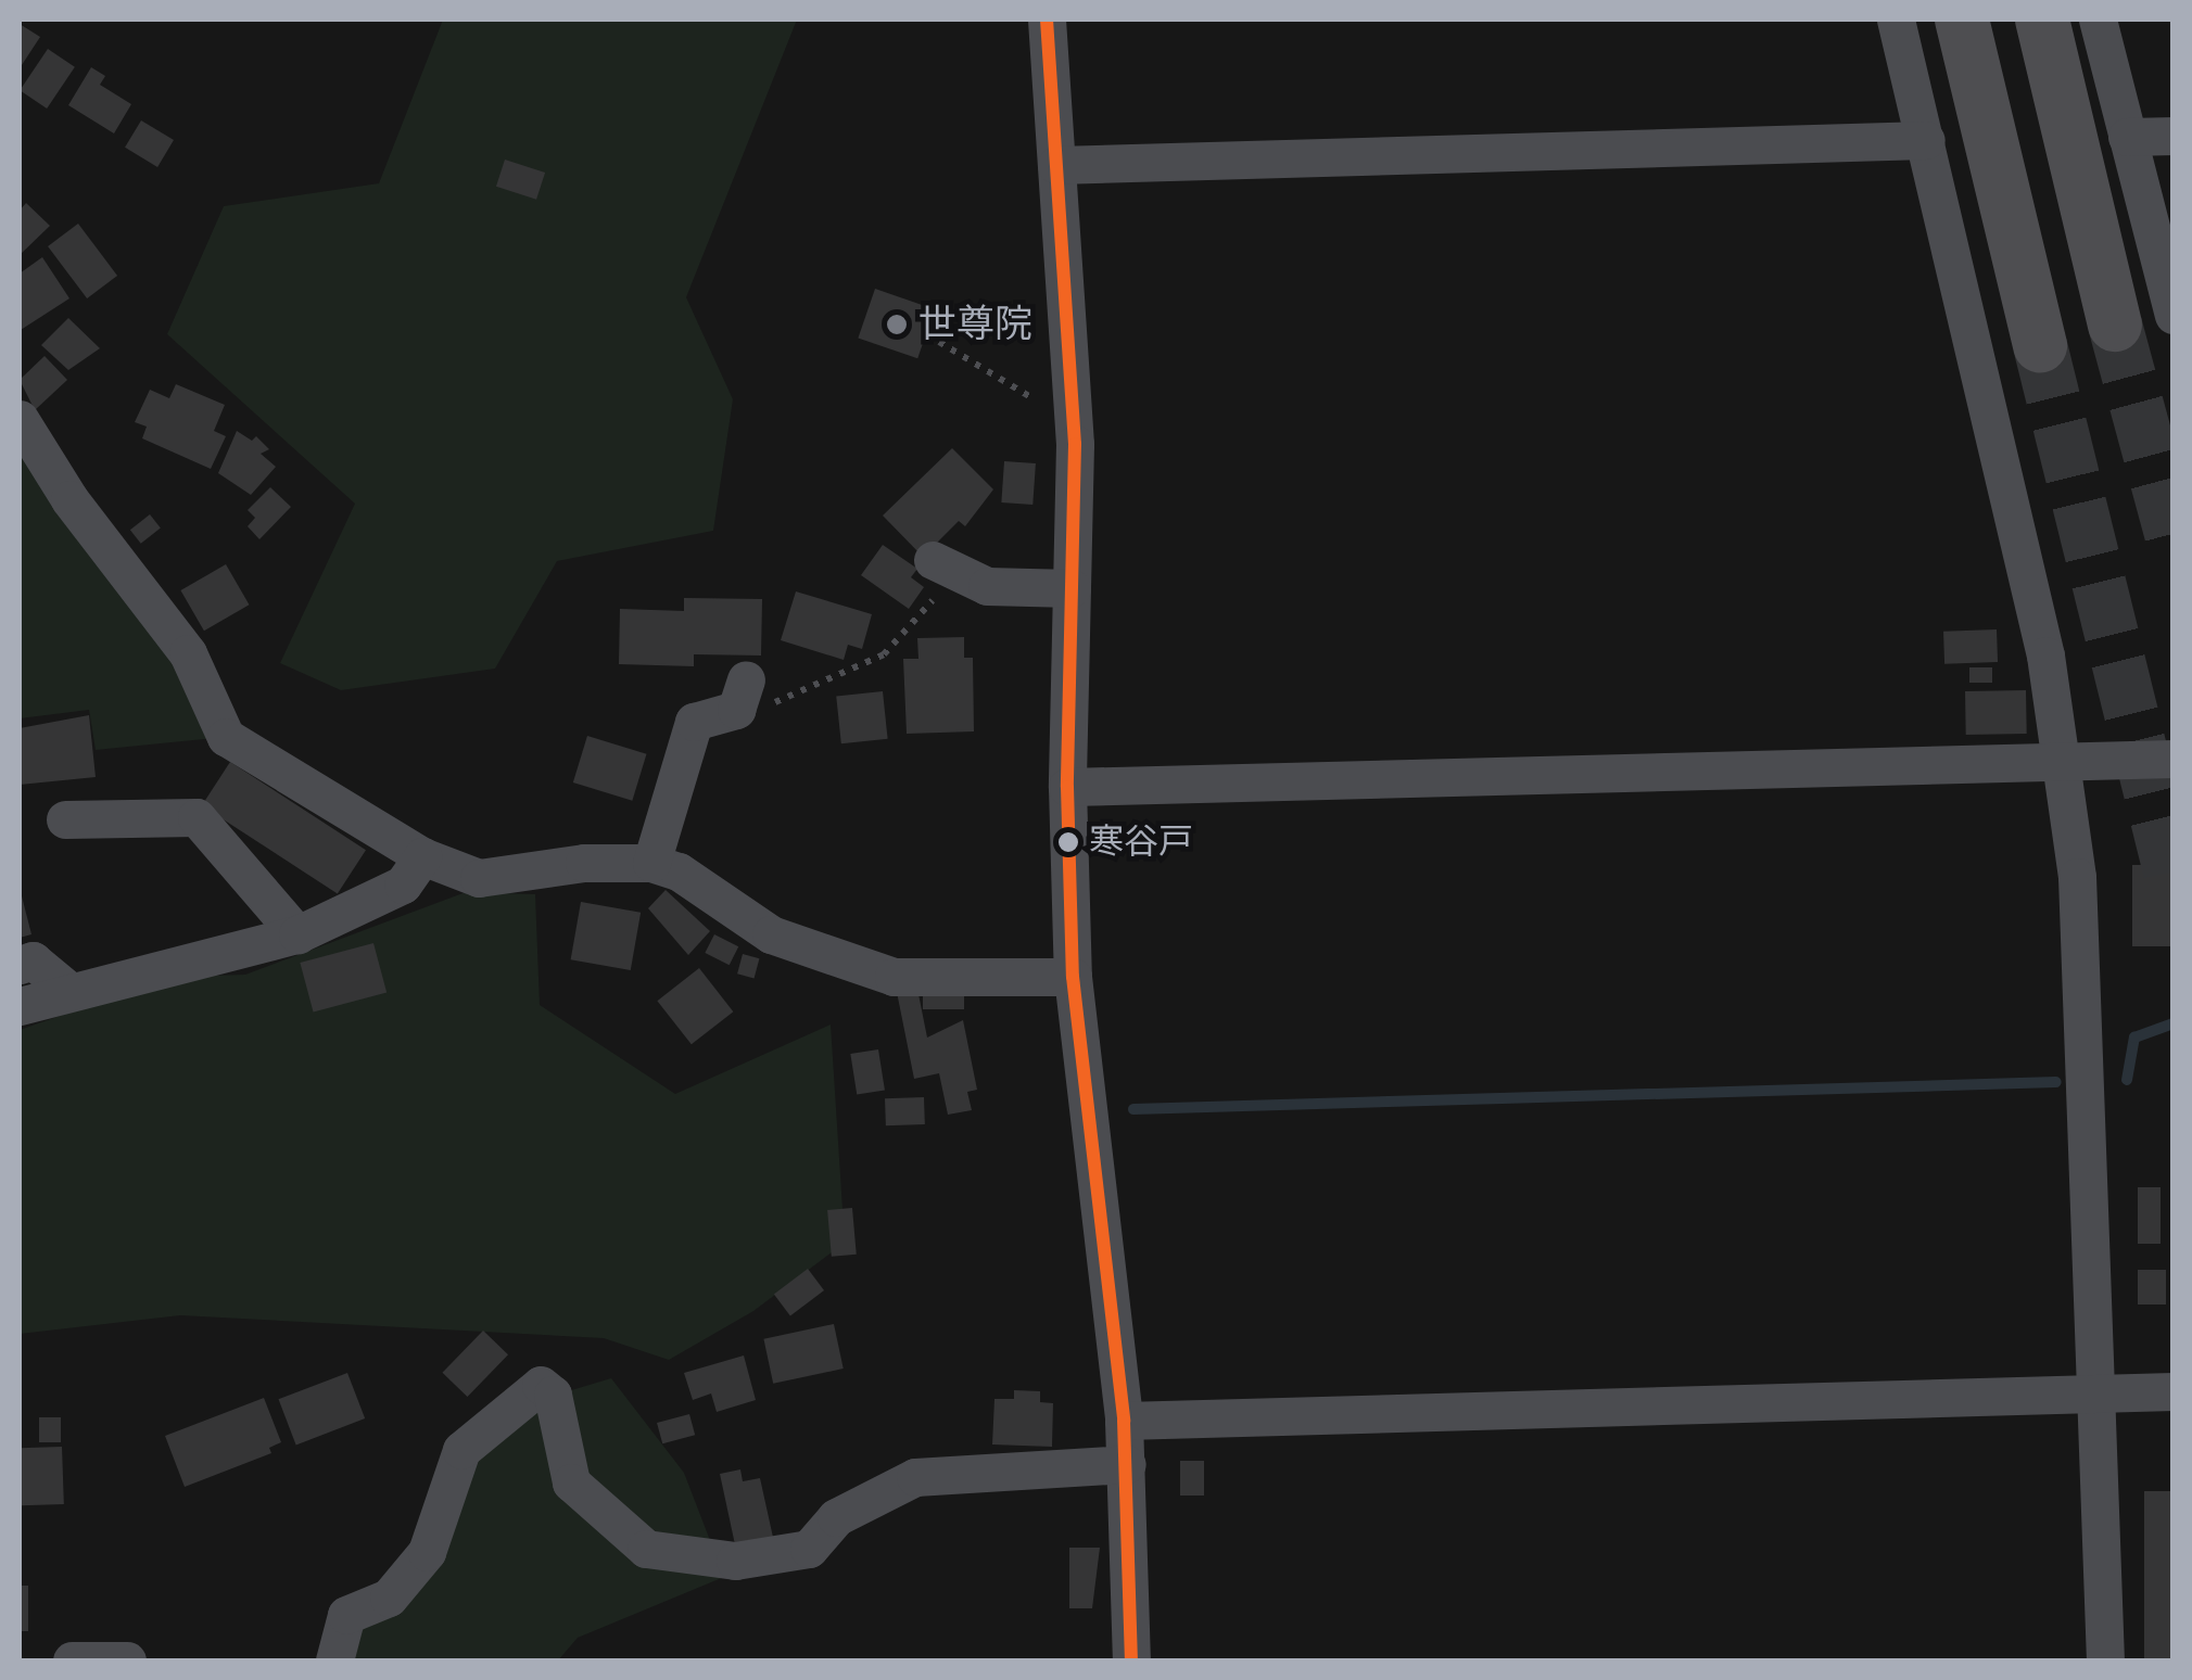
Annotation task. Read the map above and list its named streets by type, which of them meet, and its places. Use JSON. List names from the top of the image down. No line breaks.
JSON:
{"places":["世尊院","寒谷戸"]}
